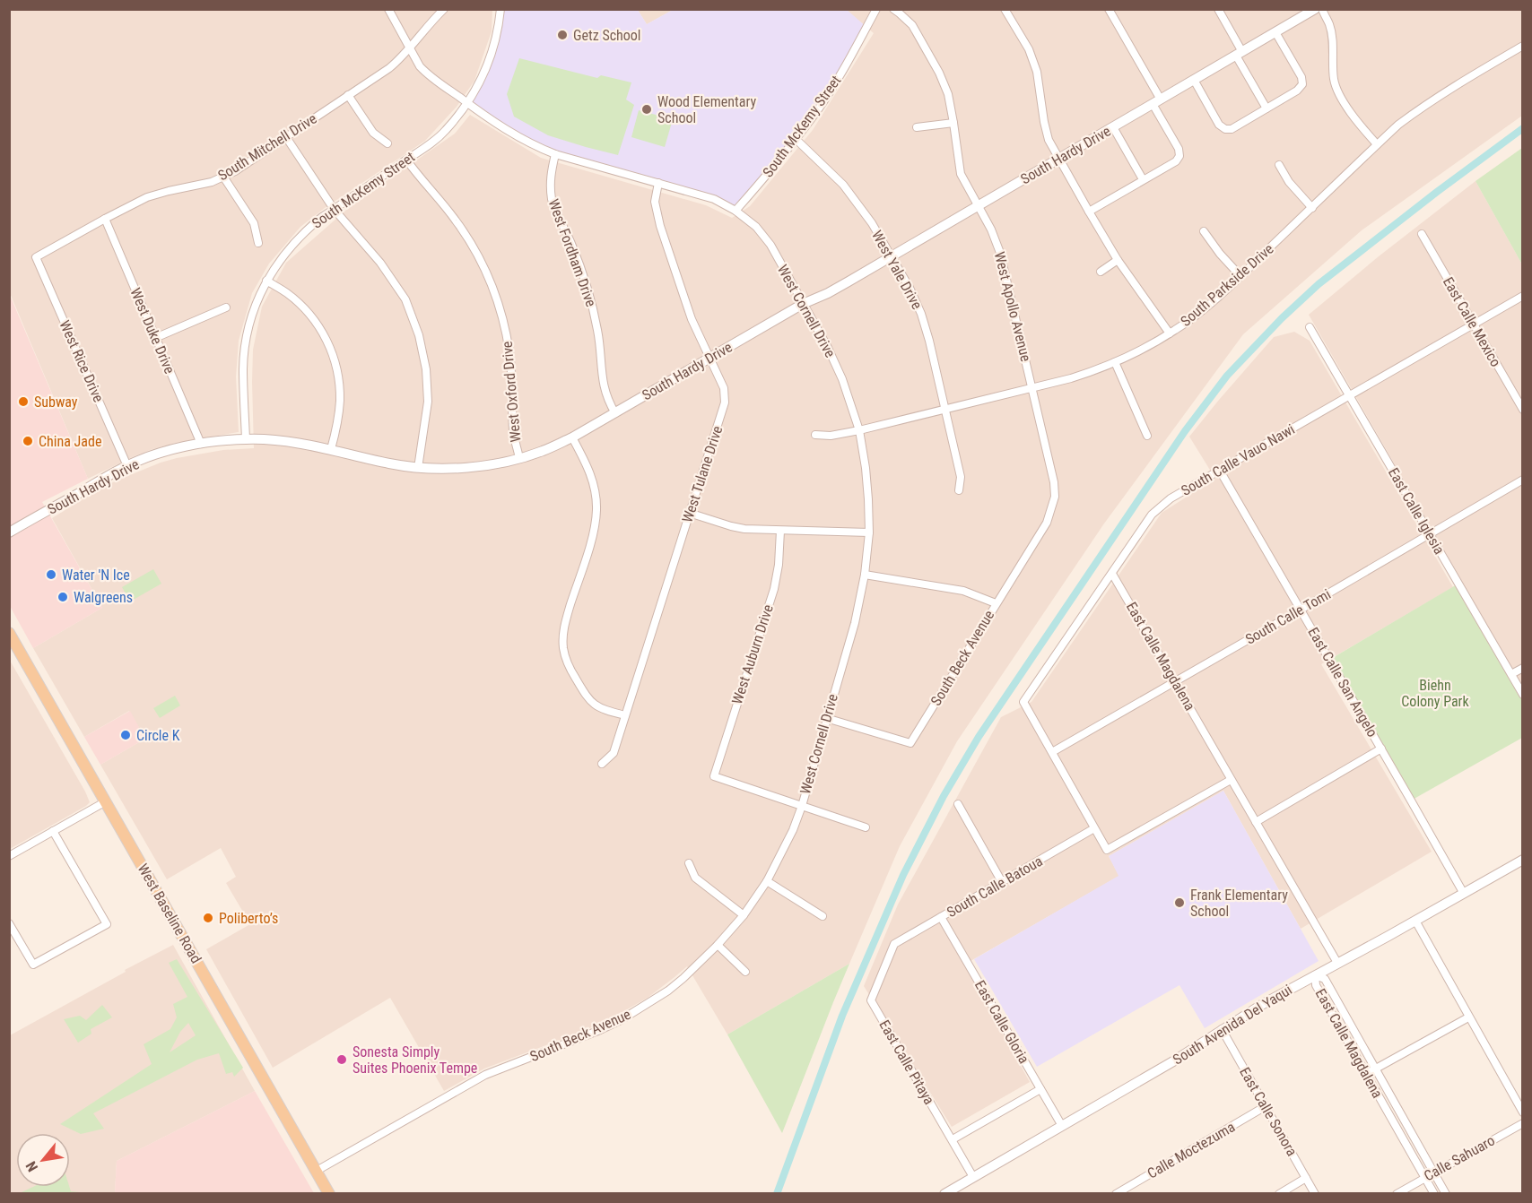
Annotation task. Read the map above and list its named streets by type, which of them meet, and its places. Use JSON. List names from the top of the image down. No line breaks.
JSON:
{"streets":{"main road":["West Baseline Road"],"street":["South McKemy Street","South Mitchell Drive","South Hardy Drive","West Fordham Drive","West Yale Drive","South Parkside Drive","West Apollo Avenue","West Cornell Drive","East Calle Mexico","West Duke Drive","West Rice Drive","West Oxford Drive","South Calle Vauo Nawi","West Tulane Drive","East Calle Iglesia","South Calle Tomi","West Auburn Drive","East Calle Magdalena","South Beck Avenue","East Calle San Angelo","South Calle Batoua","East Calle Gloria","South Avenida Del Yaqui","East Calle Pitaya","East Calle Sonora","Calle Moctezuma","Calle Sahuaro"]},"crossings":[["South McKemy Street","South Hardy Drive"],["South McKemy Street","West Yale Drive"],["South McKemy Street","West Cornell Drive"],["South McKemy Street","West Oxford Drive"],["South Mitchell Drive","West Duke Drive"],["South Mitchell Drive","West Rice Drive"],["South Hardy Drive","West Fordham Drive"],["South Hardy Drive","West Yale Drive"],["South Hardy Drive","West Apollo Avenue"],["South Hardy Drive","West Cornell Drive"],["South Hardy Drive","West Duke Drive"],["South Hardy Drive","West Rice Drive"],["South Hardy Drive","West Oxford Drive"],["South Hardy Drive","West Tulane Drive"],["West Fordham Drive","West Cornell Drive"],["West Yale Drive","South Parkside Drive"],["South Parkside Drive","West Apollo Avenue"],["South Parkside Drive","West Cornell Drive"],["West Apollo Avenue","South Beck Avenue"],["West Cornell Drive","West Tulane Drive"],["West Cornell Drive","West Auburn Drive"],["West Cornell Drive","South Beck Avenue"],["East Calle Mexico","South Calle Vauo Nawi"],["South Calle Vauo Nawi","East Calle Iglesia"],["South Calle Vauo Nawi","South Calle Tomi"],["South Calle Vauo Nawi","East Calle Magdalena"],["South Calle Vauo Nawi","East Calle San Angelo"],["East Calle Iglesia","South Calle Tomi"],["South Calle Tomi","East Calle Magdalena"],["South Calle Tomi","East Calle San Angelo"],["West Auburn Drive","South Beck Avenue"],["East Calle Magdalena","South Avenida Del Yaqui"],["East Calle Magdalena","Calle Sahuaro"],["South Beck Avenue","West Baseline Road"],["East Calle San Angelo","South Avenida Del Yaqui"],["South Calle Batoua","East Calle Gloria"],["South Calle Batoua","East Calle Pitaya"],["East Calle Gloria","South Avenida Del Yaqui"],["South Avenida Del Yaqui","East Calle Pitaya"],["South Avenida Del Yaqui","East Calle Sonora"],["East Calle Sonora","Calle Moctezuma"]],"parks":["Biehn Colony Park"],"places":["Getz School","Wood Elementary School","Subway","China Jade","Water 'N Ice","Walgreens","Circle K","Frank Elementary School","Poliberto’s","Sonesta Simply Suites Phoenix Tempe"],"north":"bottom left"}
